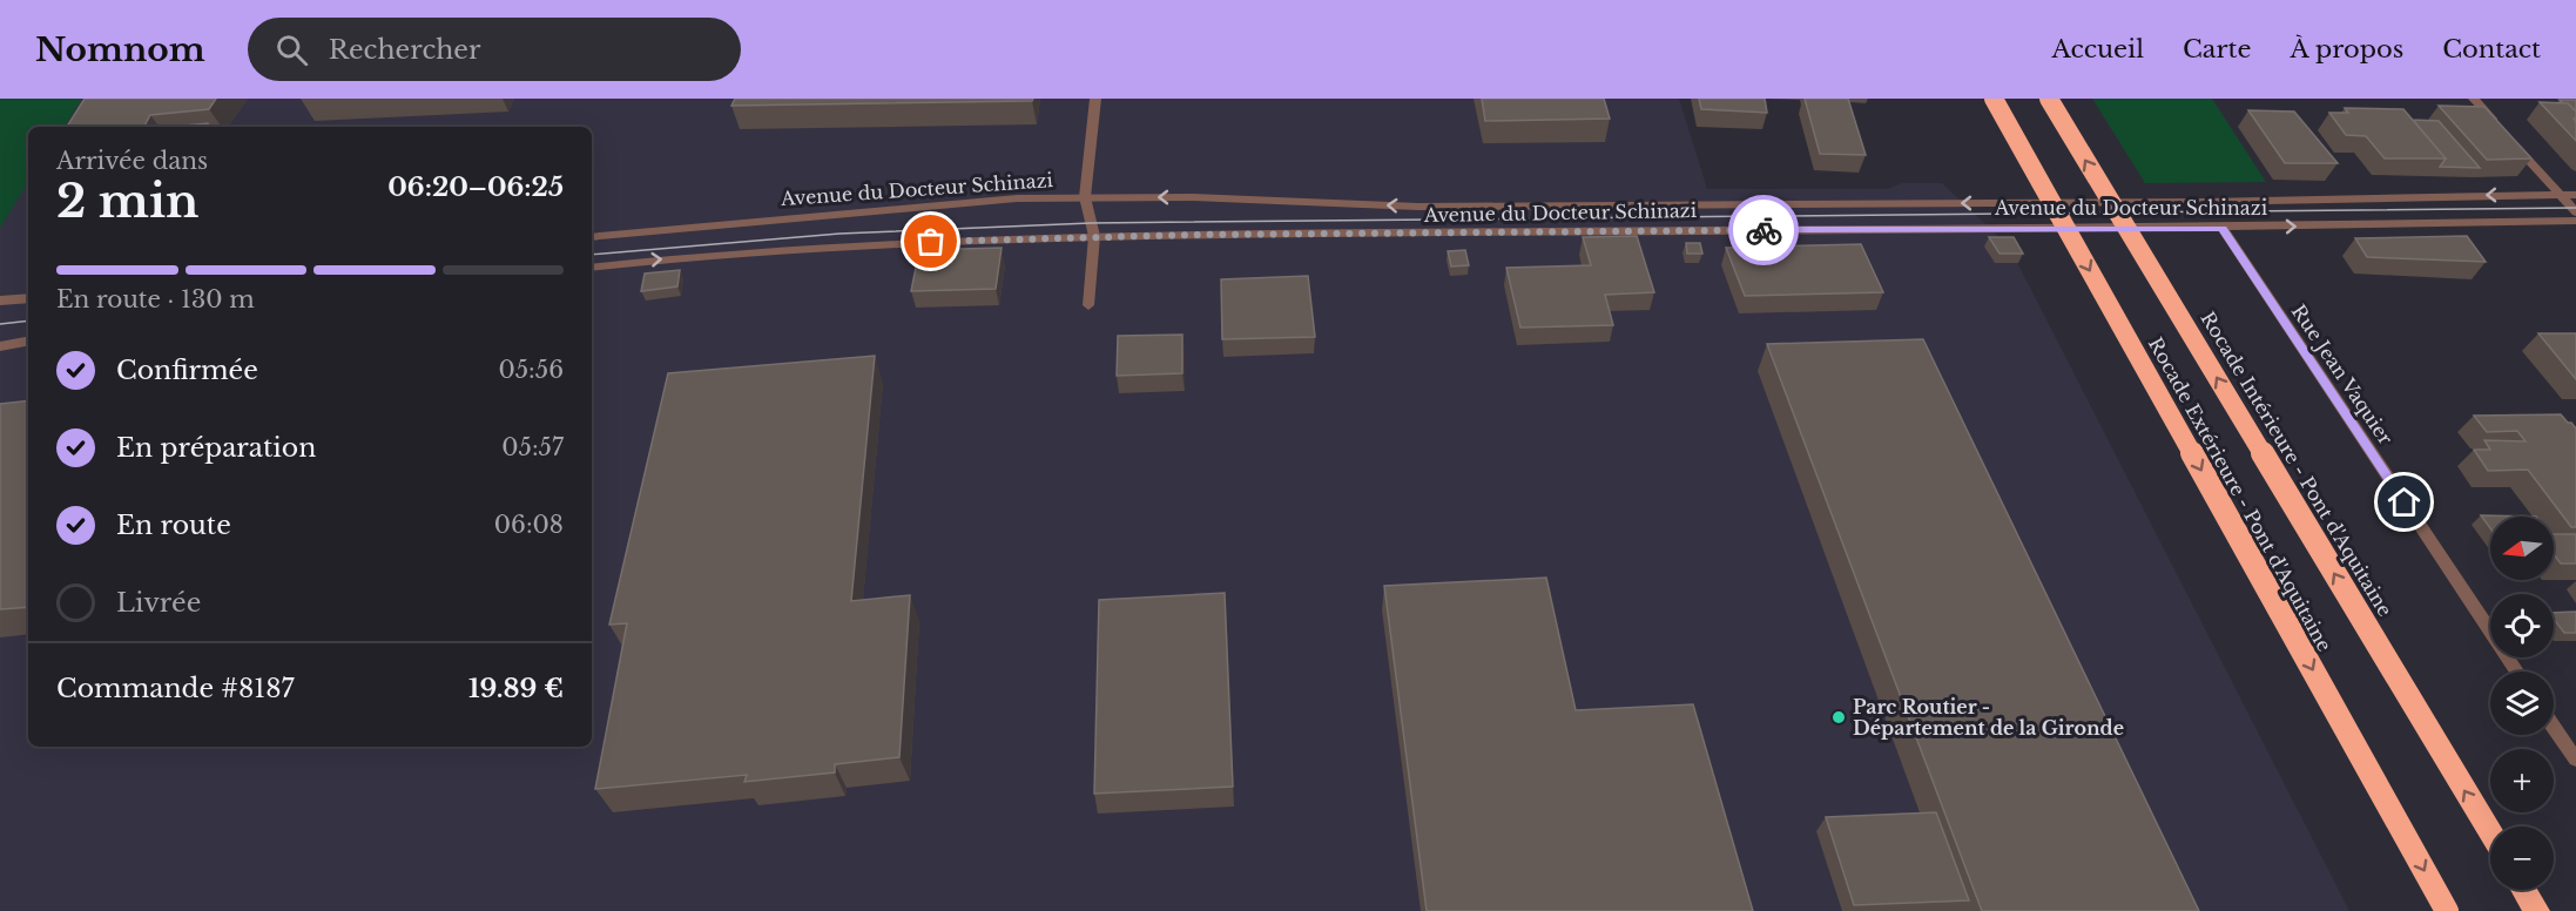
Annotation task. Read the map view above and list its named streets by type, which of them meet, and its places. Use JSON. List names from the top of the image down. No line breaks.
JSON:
{"streets":{"highway":["Rocade Intérieure - Pont d'Aquitaine","Rocade Extérieure - Pont d'Aquitaine"],"street":["Avenue du Docteur Schinazi","Rue Jean Vaquier"]},"crossings":[["Avenue du Docteur Schinazi","Rue Jean Vaquier"]],"one_way":["Rocade Intérieure - Pont d'Aquitaine","Rocade Extérieure - Pont d'Aquitaine"],"places":["Parc Routier - Département de la Gironde"],"north":"left","page":{"header":"Nomnom","search":"Rechercher","nav":["Accueil","Carte","À propos","Contact"],"heading":["2 min","Arrivée dans","06:20–06:25"],"panel":["Commande #8187","19.89 €"],"bar":"En route · 130 m","list":[["Confirmée","05:56"],["En préparation","05:57"],["En route","06:08"],"Livrée"],"map_buttons":["+","−"]}}
